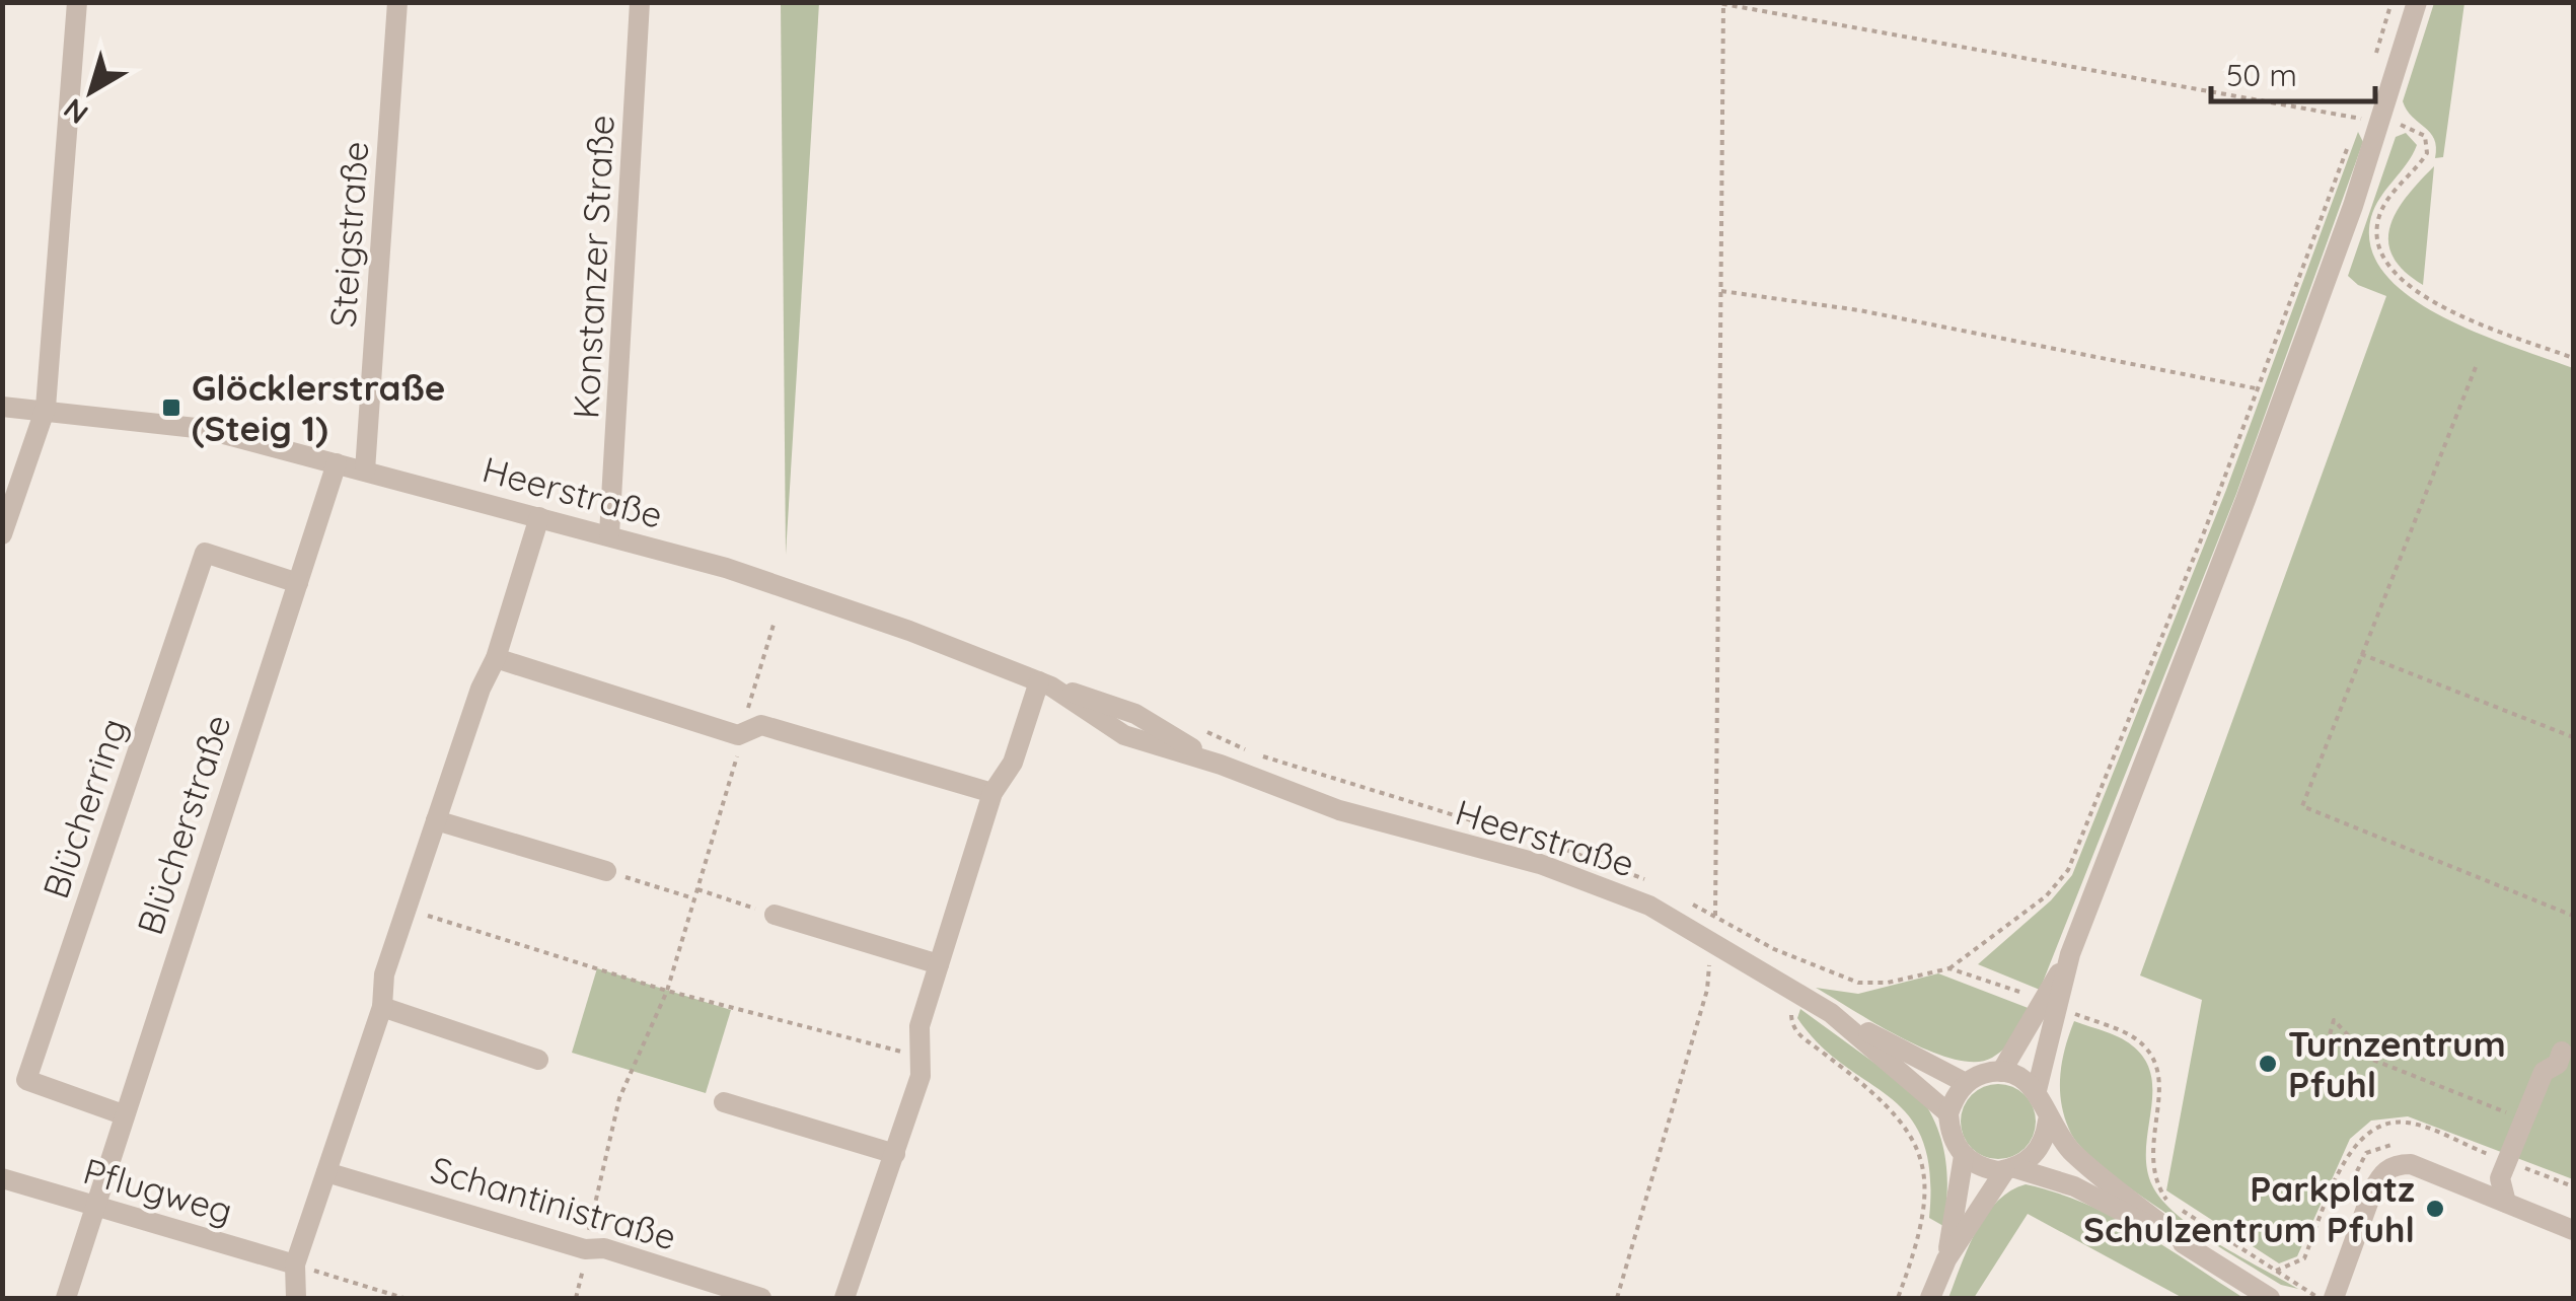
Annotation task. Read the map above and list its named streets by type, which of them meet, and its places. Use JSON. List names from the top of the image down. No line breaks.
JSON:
{"streets":{"street":["Steigstraße","Konstanzer Straße","Heerstraße","Blücherring","Blücherstraße","Pflugweg","Schantinistraße"]},"crossings":[["Steigstraße","Heerstraße"],["Konstanzer Straße","Heerstraße"],["Heerstraße","Blücherstraße"],["Blücherring","Blücherstraße"],["Blücherstraße","Pflugweg"]],"places":{"transit":["Glöcklerstraße (Steig 1)"],"other":["Turnzentrum Pfuhl","Parkplatz Schulzentrum Pfuhl"]},"scale_bar":"50 m","north":"bottom left"}
